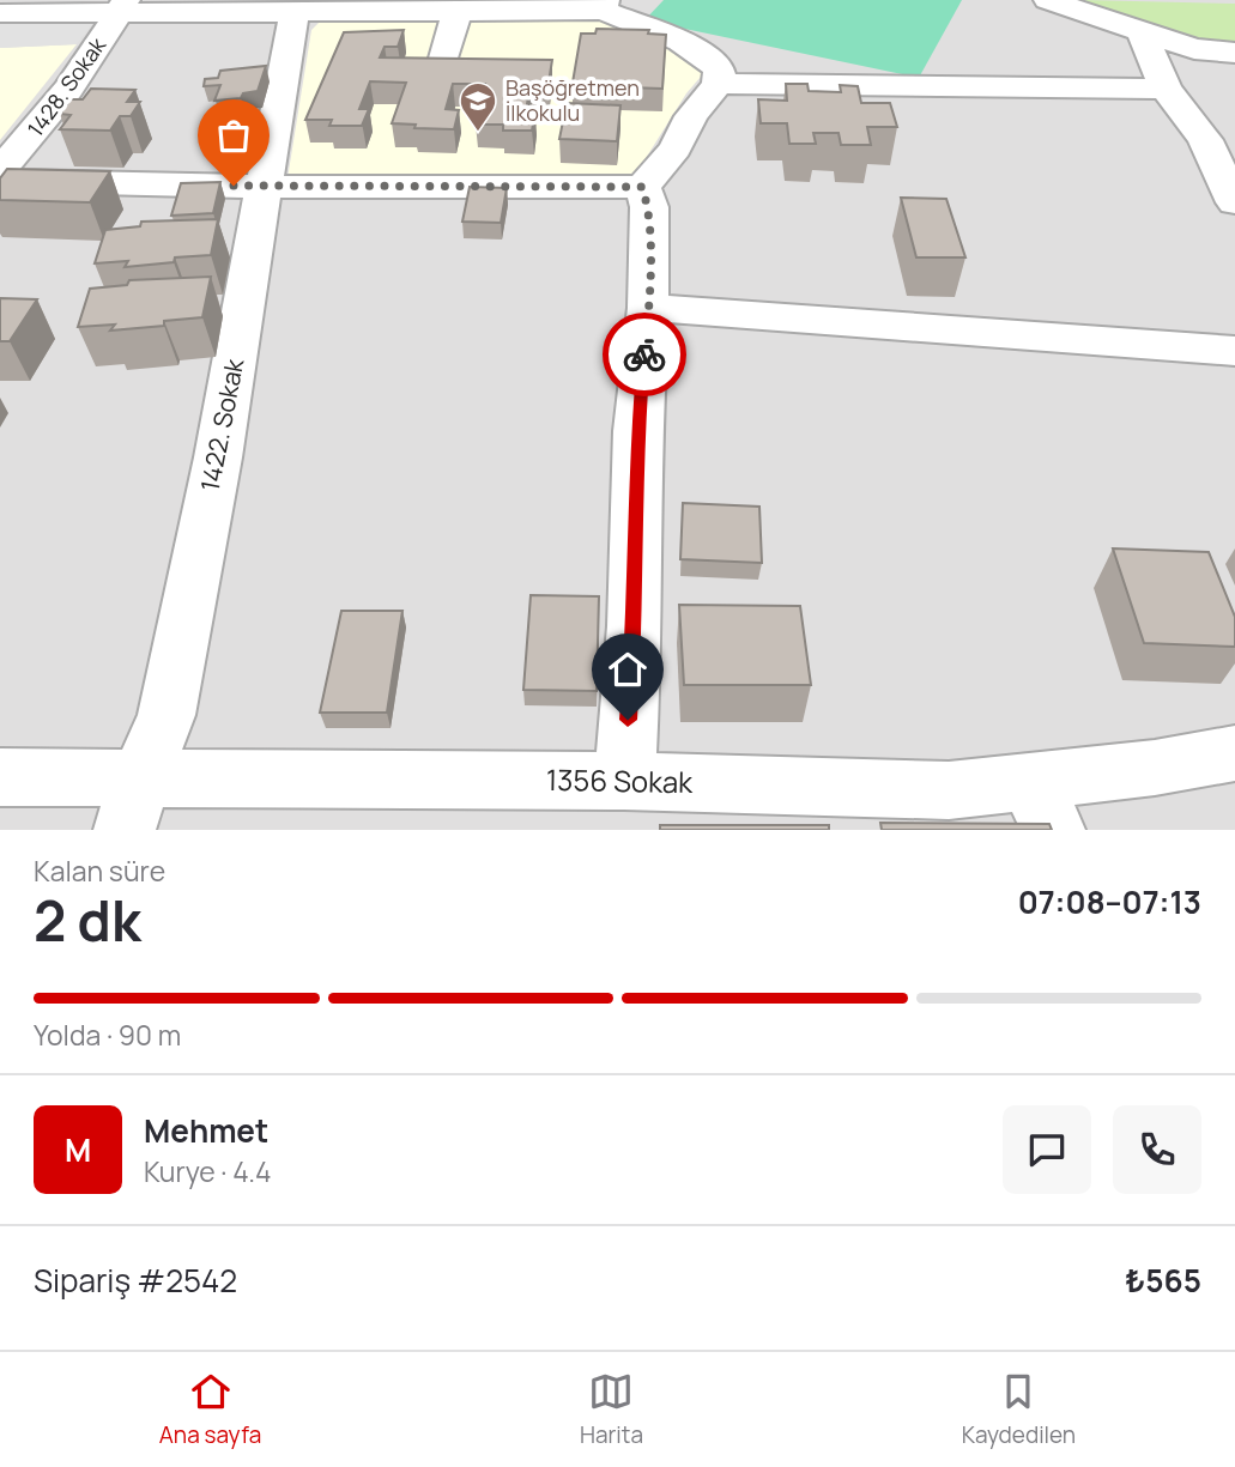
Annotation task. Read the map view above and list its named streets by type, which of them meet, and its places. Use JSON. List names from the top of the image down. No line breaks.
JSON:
{"streets":{"street":["1428. Sokak","1422. Sokak","1356 Sokak"]},"crossings":[["1422. Sokak","1356 Sokak"]],"places":{"school or university":["Başöğretmen İlkokulu"]},"page":{"heading":["2 dk","Kalan süre","07:08–07:13"],"panel":["Mehmet","Kurye · 4.4","Sipariş #2542","₺565"],"bar":"Yolda · 90 m","round":"M","tabs":["Ana sayfa","Harita","Kaydedilen"]}}
